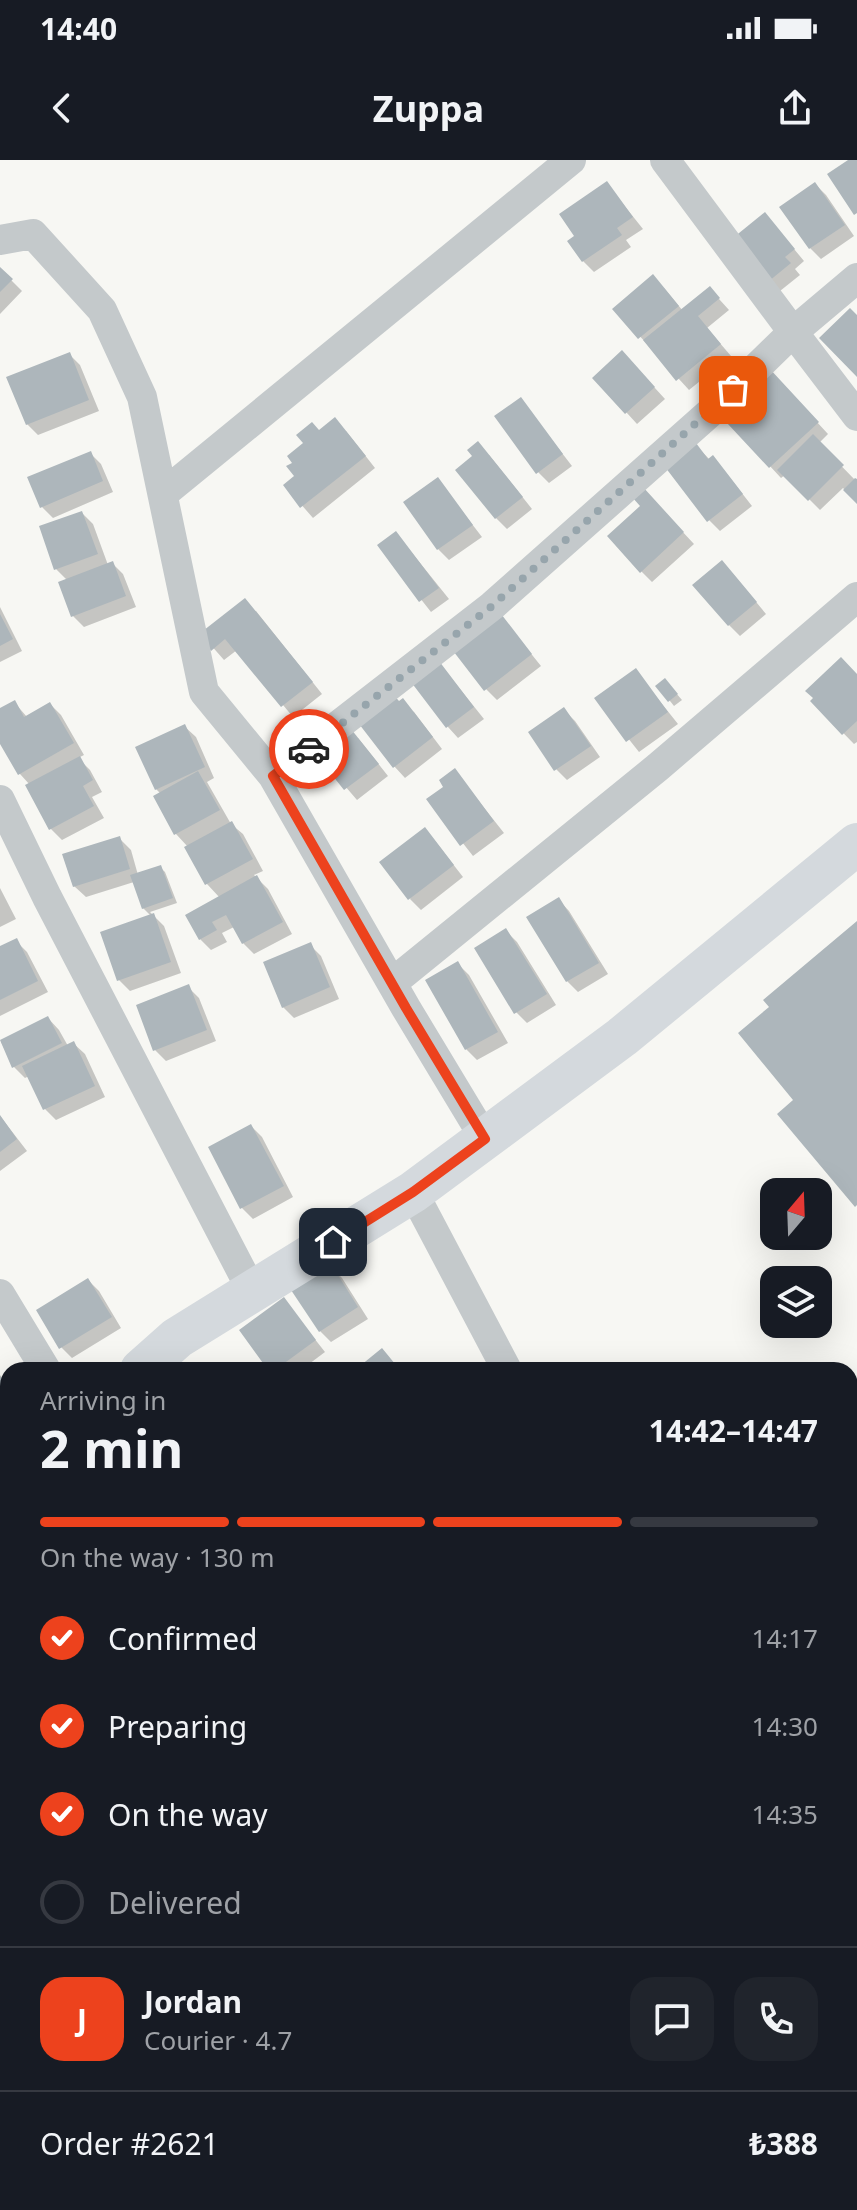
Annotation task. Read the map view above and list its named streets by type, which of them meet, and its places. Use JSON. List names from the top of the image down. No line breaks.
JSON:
{"north":"top","page":{"status":"14:40","header":"Zuppa","heading":["2 min","Arriving in","14:42–14:47"],"panel":["Jordan","Courier · 4.7","Order #2621","₺388"],"bar":"On the way · 130 m","list":[["Confirmed","14:17"],["Preparing","14:30"],["On the way","14:35"],"Delivered"],"round":"J"}}
